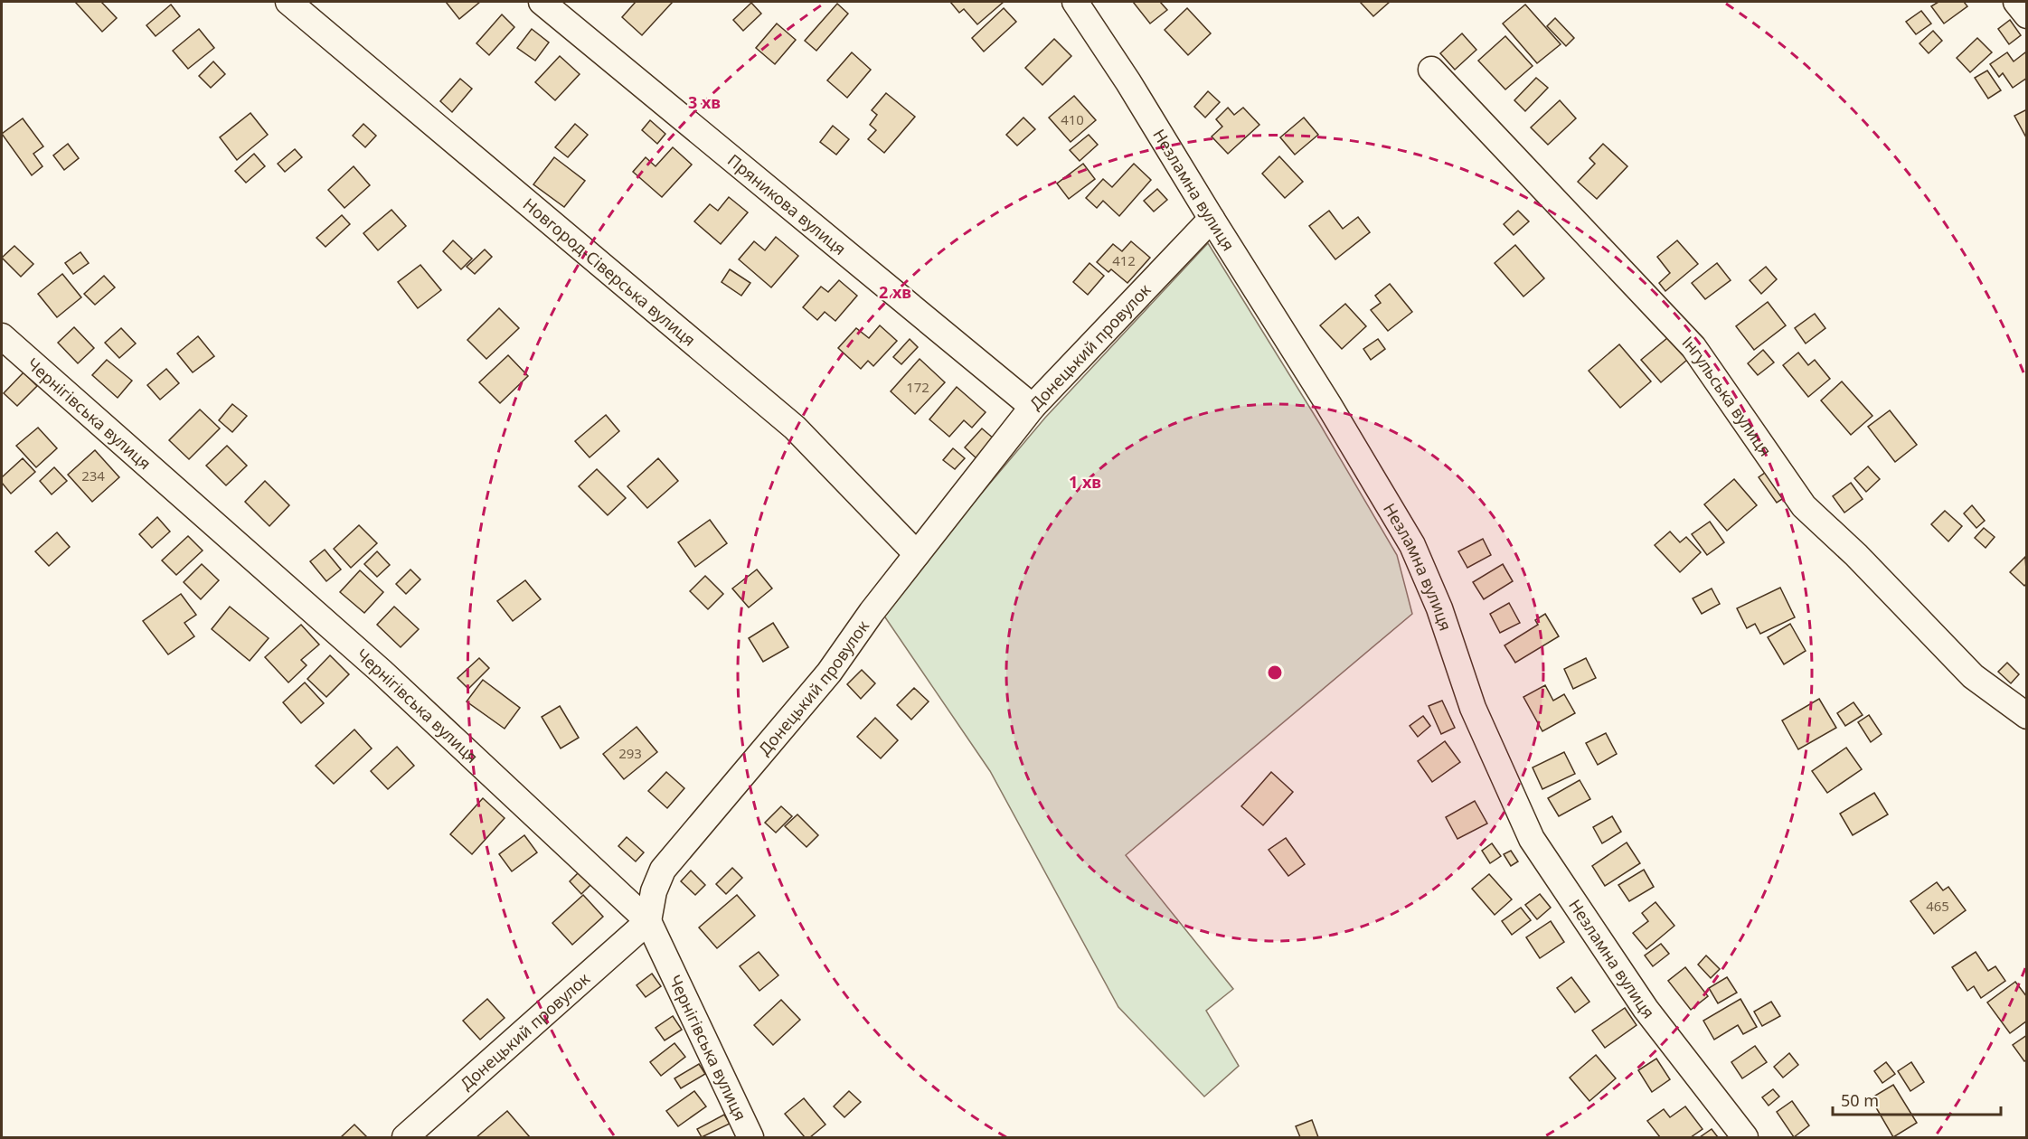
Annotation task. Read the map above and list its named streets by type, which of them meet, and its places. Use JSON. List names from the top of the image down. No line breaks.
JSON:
{"streets":{"street":["Незламна вулиця","Пряникова вулиця","Новгород-Сіверська вулиця","Донецький провулок","Інгульська вулиця","Чернігівська вулиця"]},"crossings":[["Незламна вулиця","Донецький провулок"],["Пряникова вулиця","Донецький провулок"],["Новгород-Сіверська вулиця","Донецький провулок"],["Донецький провулок","Чернігівська вулиця"]],"house_numbers":["410","412","172","234","293","465"],"scale_bar":"50 m","rings":["3 хв","2 хв","1 хв"]}
